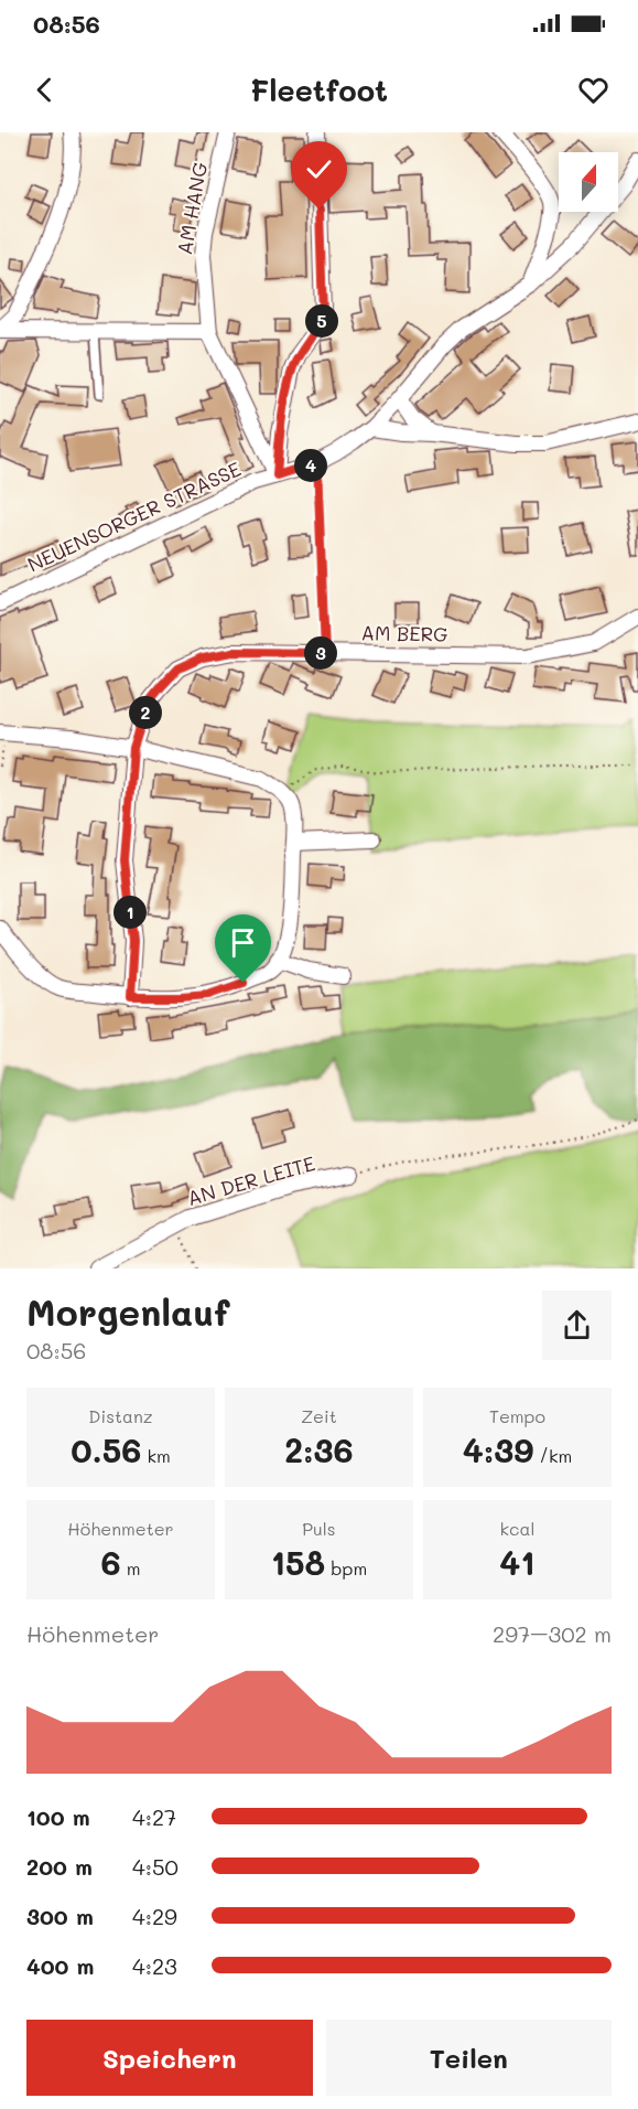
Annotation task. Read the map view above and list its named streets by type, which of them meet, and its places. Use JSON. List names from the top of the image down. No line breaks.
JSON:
{"streets":{"street":["AM HANG","NEUENSORGER STRASSE","AM BERG","AN DER LEITE"]},"north":"top","page":{"status":"08:56","header":"Fleetfoot","pins":["5","4","3","2","1"],"heading":["Morgenlauf","08:56"],"stats":[["Distanz","0.56 km"],["Zeit","2:36"],["Tempo","4:39 /km"],["Höhenmeter","6 m"],["Puls","158 bpm"],["kcal","41"]],"chart":["Höhenmeter","297–302 m"],"list":[{"name":"100 m","note":"4:27"},{"name":"200 m","note":"4:50"},{"name":"300 m","note":"4:29"},{"name":"400 m","note":"4:23"}],"buttons":["Speichern","Teilen"]}}
